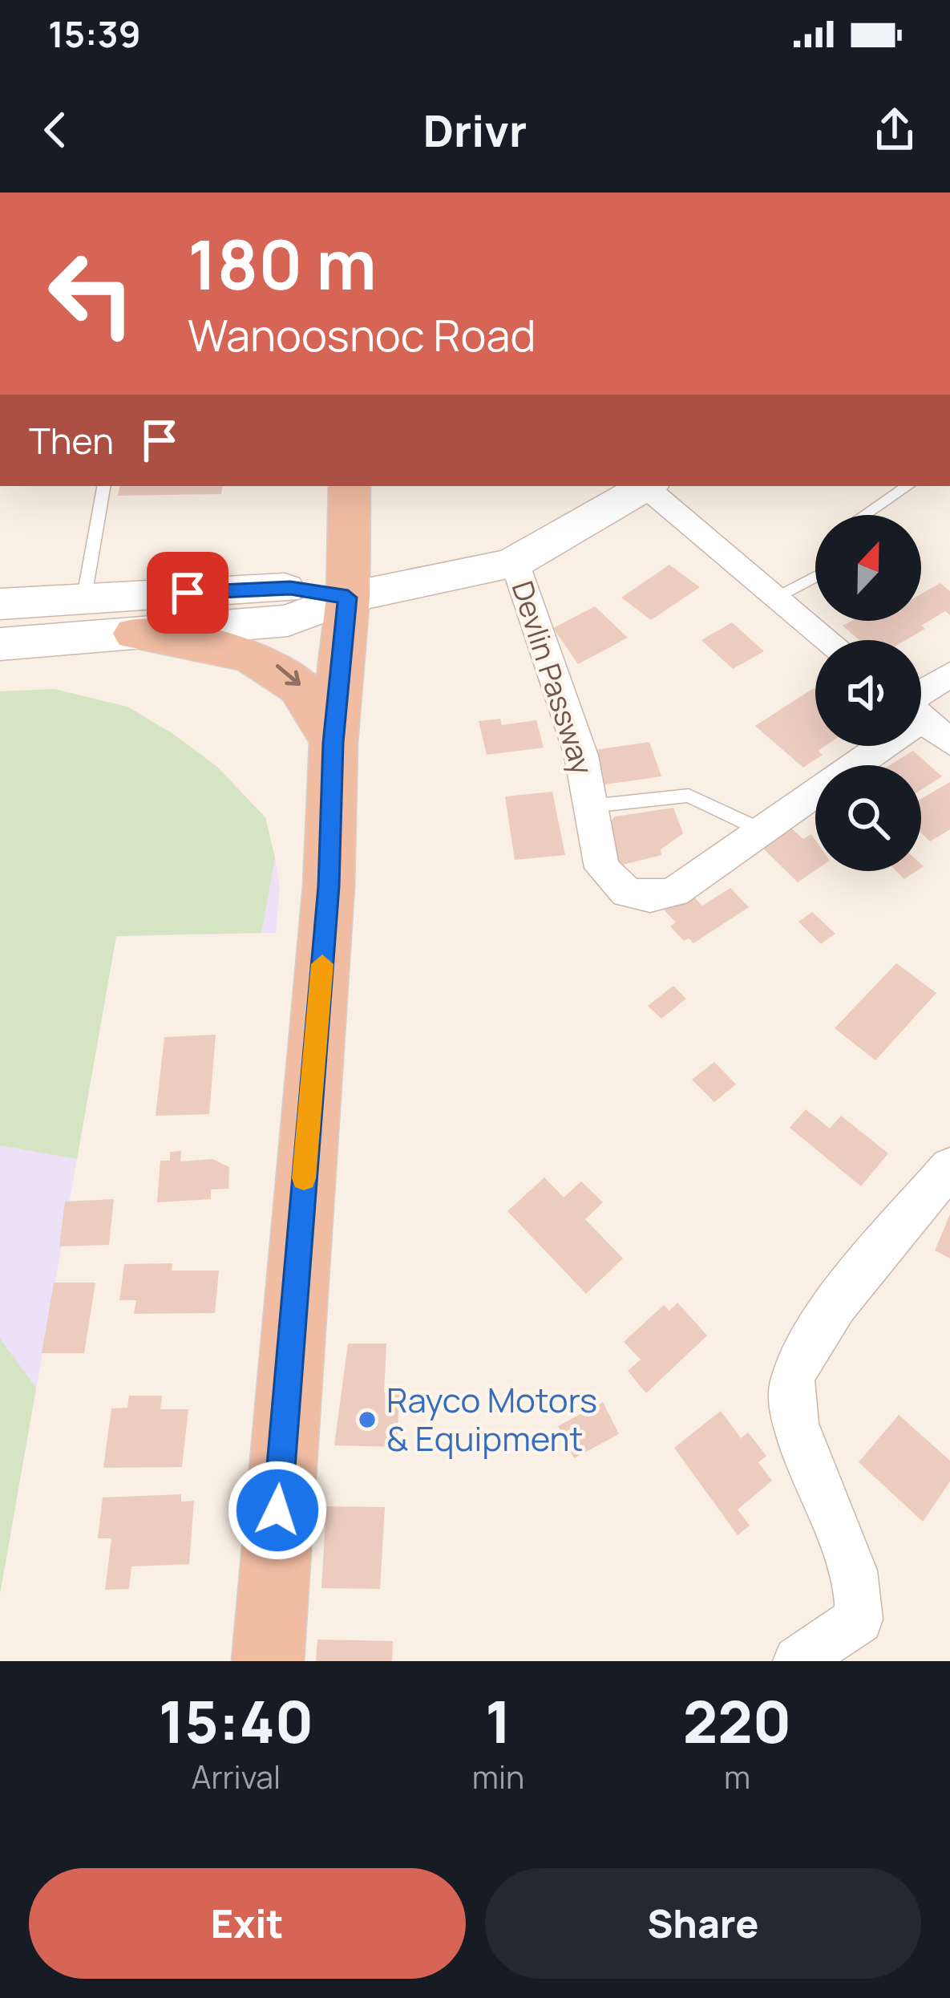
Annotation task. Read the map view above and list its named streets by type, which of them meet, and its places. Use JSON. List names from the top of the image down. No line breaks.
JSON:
{"streets":{"street":["Devlin Passway"]},"places":["Rayco Motors & Equipment"],"north":"top","page":{"status":"15:39","header":"Drivr","turn":["180 m","Wanoosnoc Road"],"then":"Then","eta":["15:40","Arrival","1","min","220","m"],"buttons":["Exit","Share"]}}
